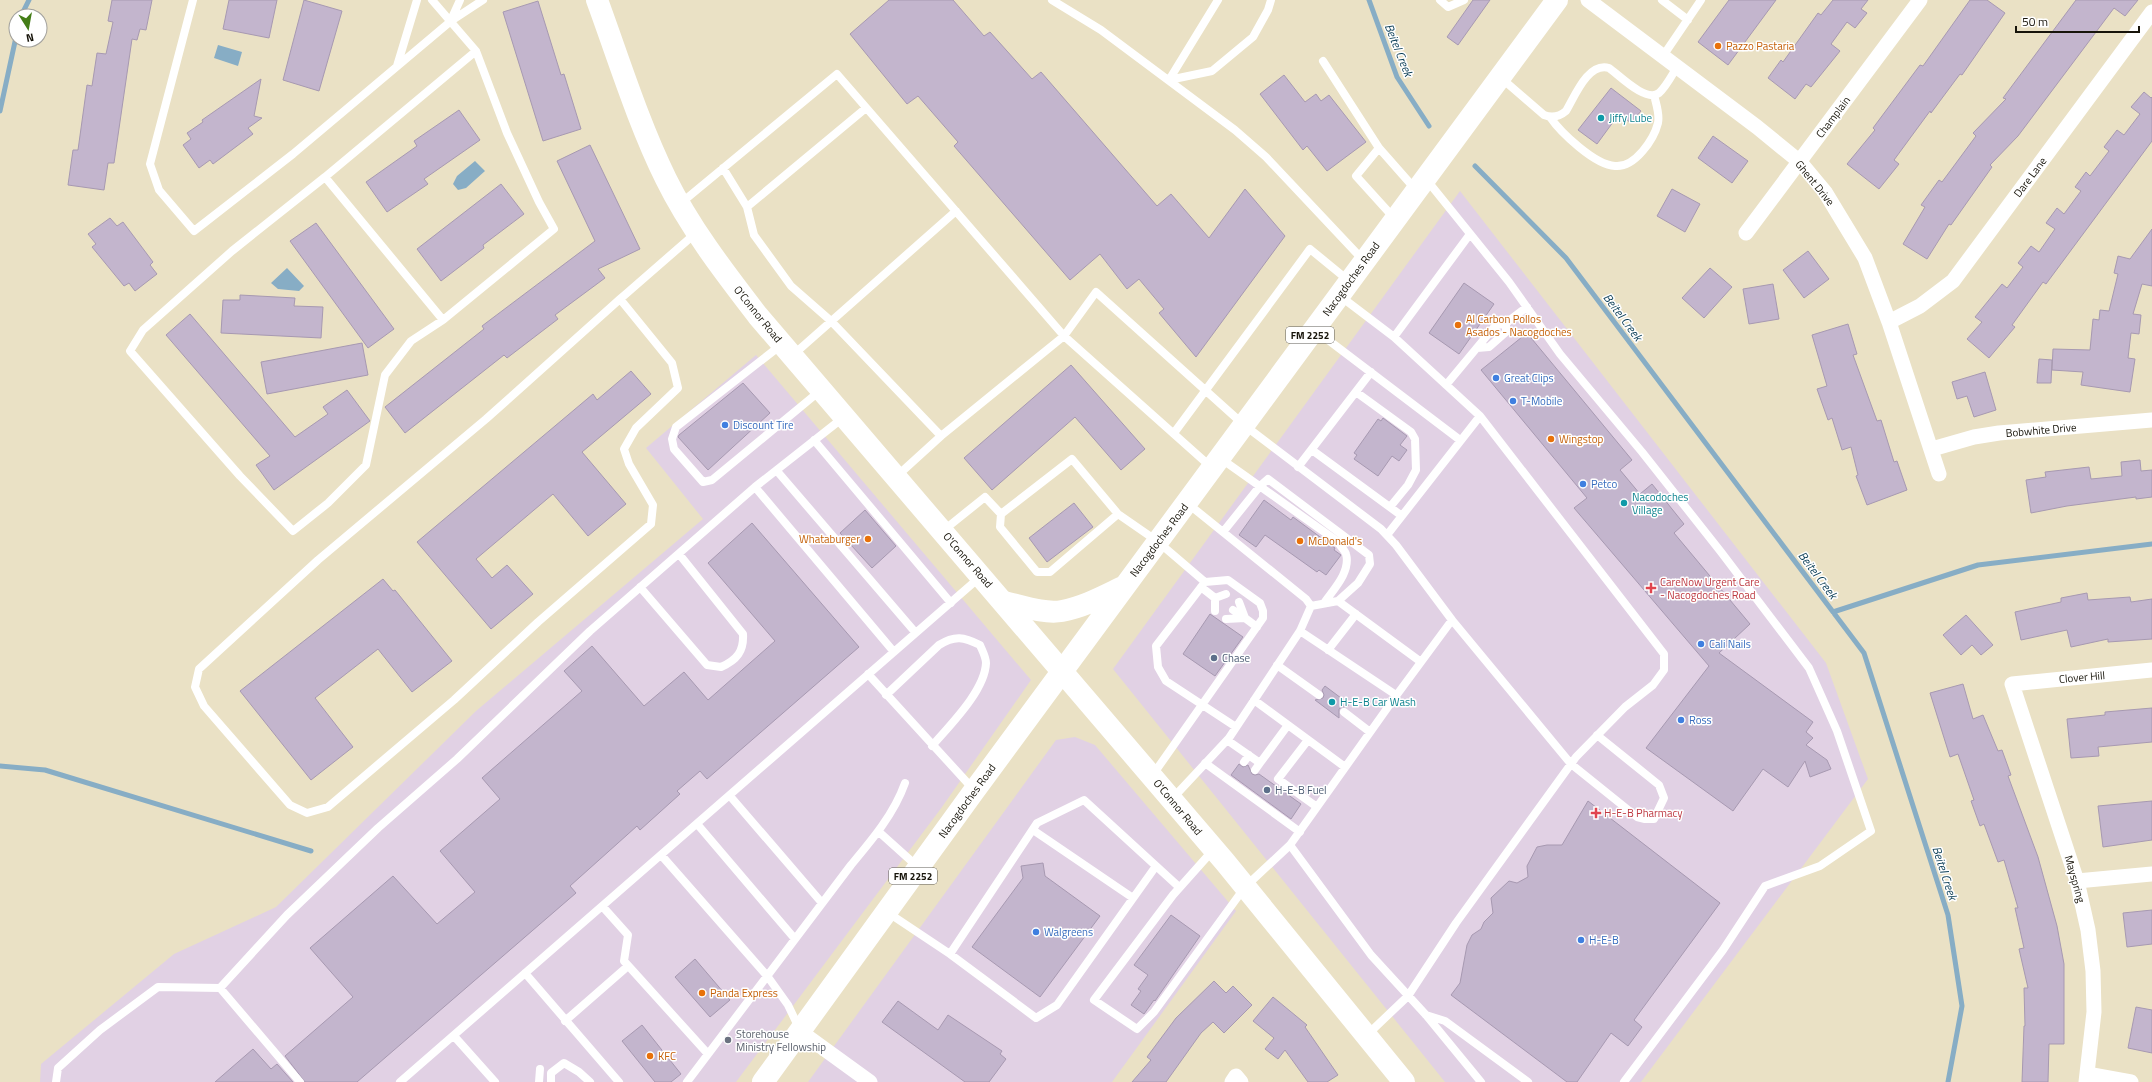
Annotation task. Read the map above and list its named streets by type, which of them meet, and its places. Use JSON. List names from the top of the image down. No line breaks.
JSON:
{"streets":{"main road":["Nacogdoches Road","O'Connor Road","FM 2252"],"street":["Champlain","Dare Lane","Ghent Drive","Bobwhite Drive","Clover Hill","Mayspring"]},"crossings":[["Champlain","Ghent Drive"],["Dare Lane","Ghent Drive"],["Ghent Drive","Bobwhite Drive"],["Nacogdoches Road","O'Connor Road"],["Clover Hill","Mayspring"]],"water":["Beitel Creek"],"places":{"other":["Pazzo Pastaria","Jiffy Lube","Al Carbon Pollos Asados - Nacogdoches","Great Clips","T-Mobile","Discount Tire","Wingstop","Petco","Nacodoches Village","Whataburger","McDonald's","Cali Nails","Chase","H-E-B Car Wash","Ross","H-E-B Fuel","Walgreens","H-E-B","Panda Express","Storehouse Ministry Fellowship","KFC"],"health":["CareNow Urgent Care - Nacogdoches Road","H-E-B Pharmacy"]},"scale_bar":"50 m","north":"bottom"}
